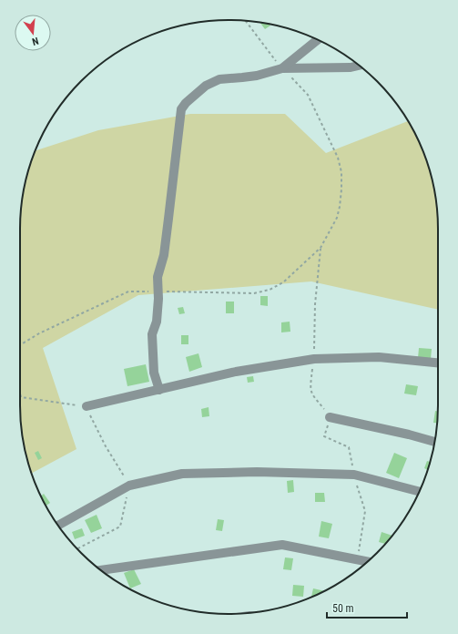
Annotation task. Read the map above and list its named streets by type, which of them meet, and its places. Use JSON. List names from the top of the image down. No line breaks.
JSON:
{"scale_bar":"50 m","north":"bottom"}
